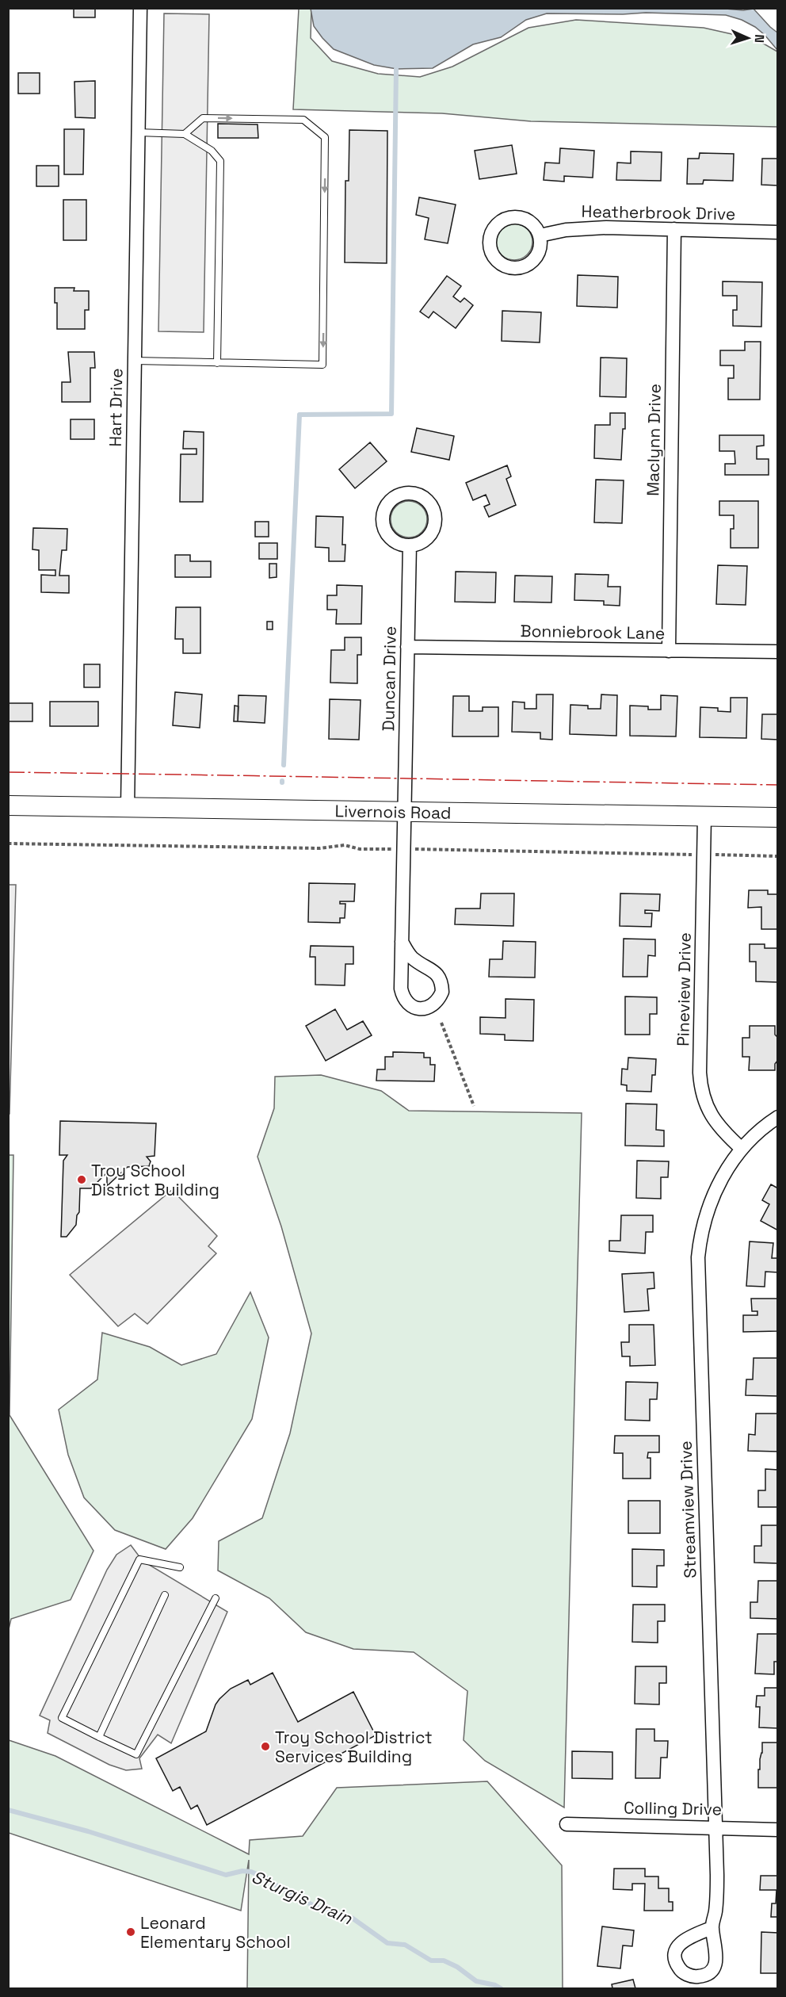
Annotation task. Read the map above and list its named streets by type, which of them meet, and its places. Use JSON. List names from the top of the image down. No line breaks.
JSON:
{"streets":{"main road":["Livernois Road"],"street":["Heatherbrook Drive","Hart Drive","Maclynn Drive","Bonniebrook Lane","Duncan Drive","Pineview Drive","Streamview Drive","Colling Drive"]},"crossings":[["Heatherbrook Drive","Maclynn Drive"],["Hart Drive","Livernois Road"],["Maclynn Drive","Bonniebrook Lane"],["Bonniebrook Lane","Duncan Drive"],["Duncan Drive","Livernois Road"],["Livernois Road","Pineview Drive"],["Pineview Drive","Streamview Drive"],["Streamview Drive","Colling Drive"]],"water":["Sturgis Drain"],"places":["Troy School District Building","Troy School District Services Building","Leonard Elementary School"],"north":"right"}
